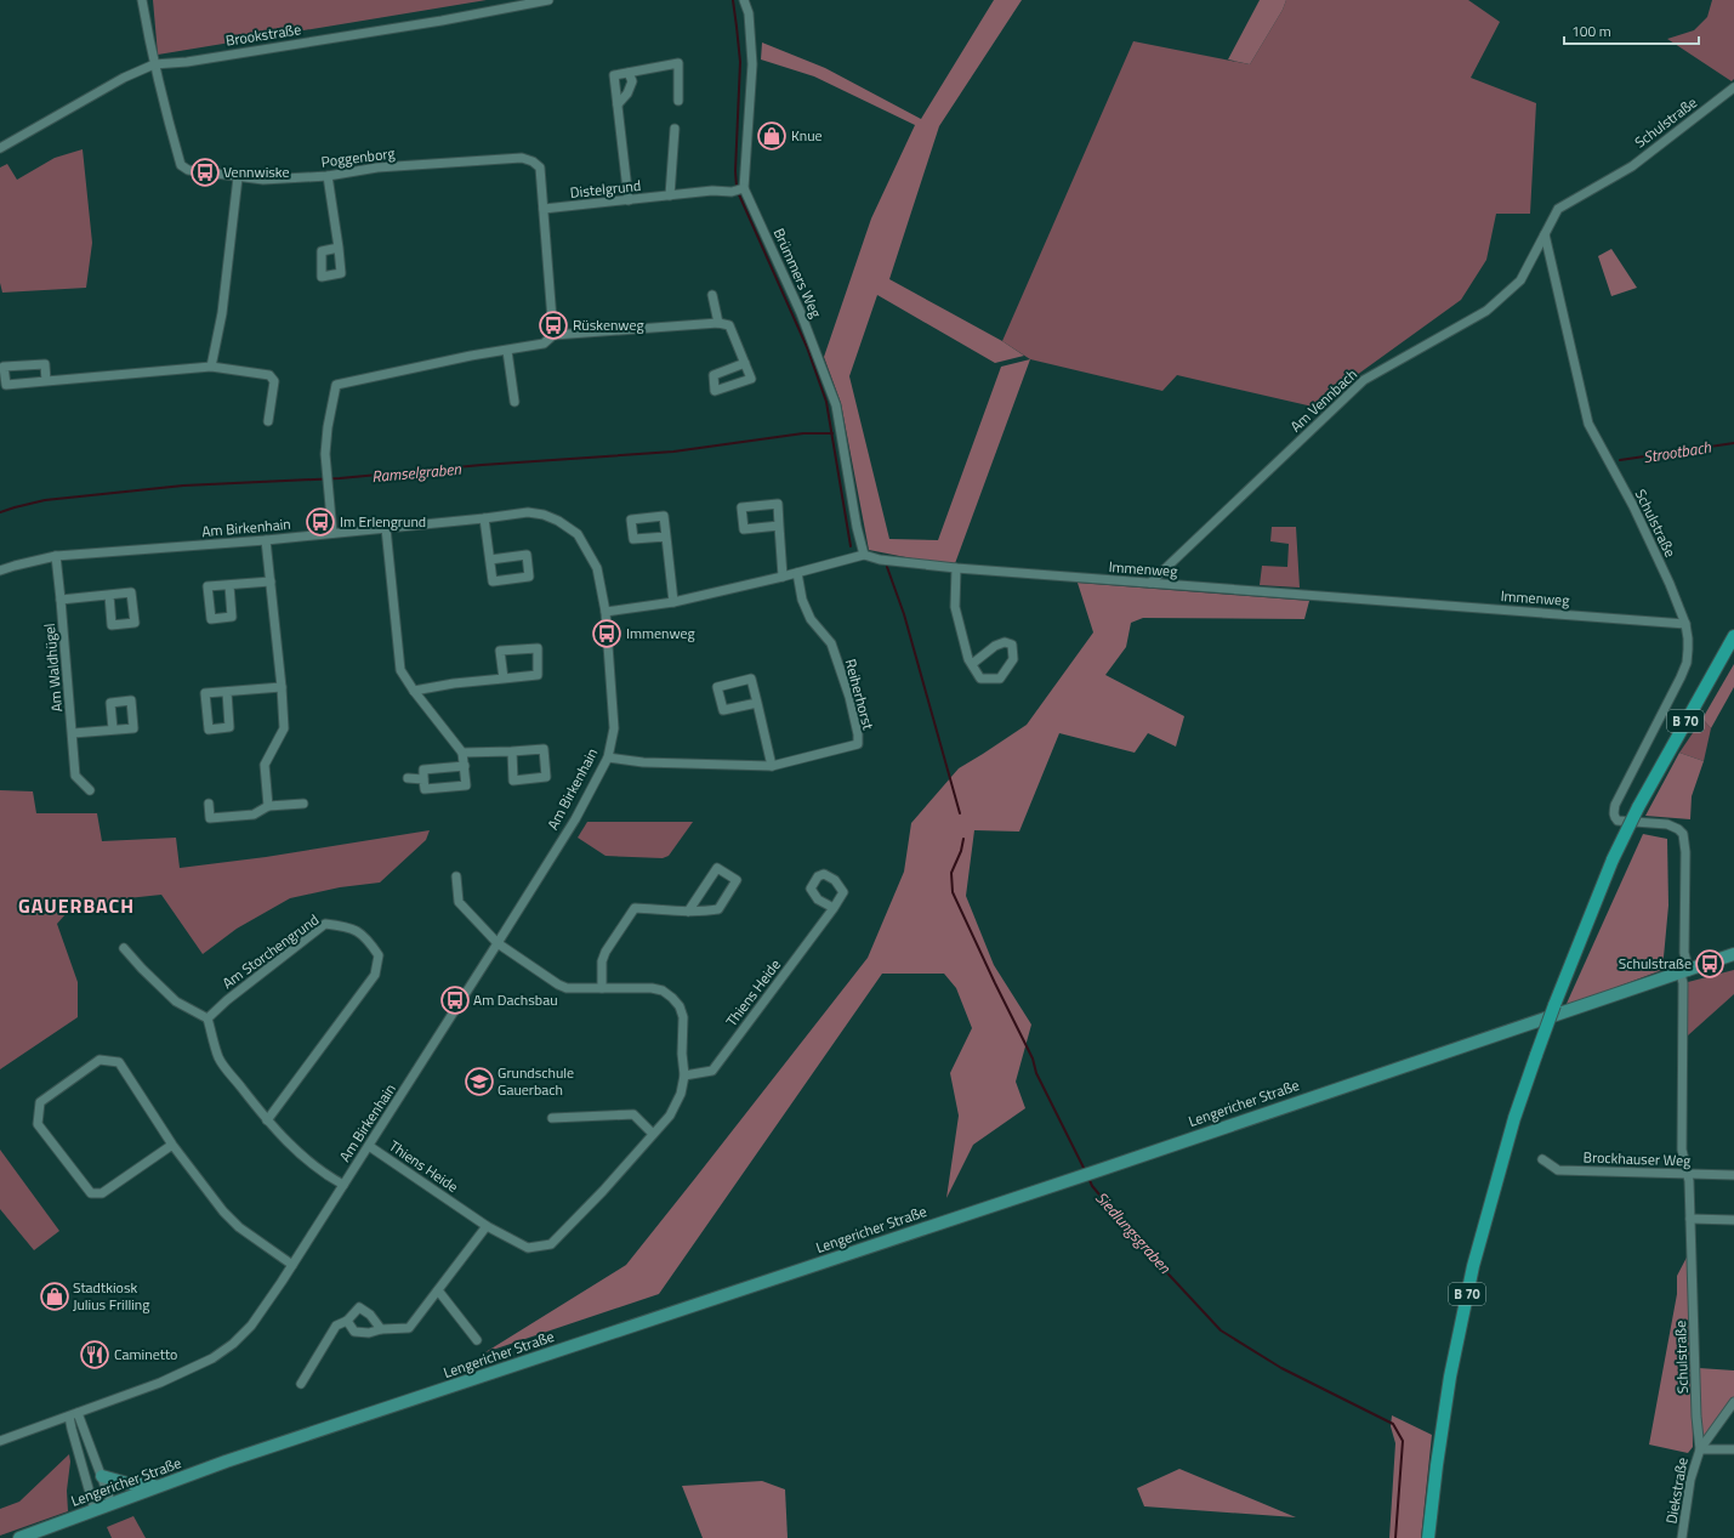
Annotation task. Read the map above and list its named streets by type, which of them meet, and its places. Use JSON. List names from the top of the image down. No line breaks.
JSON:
{"streets":{"main road":["B 70","Lengericher Straße"],"street":["Brookstraße","Schulstraße","Poggenborg","Distelgrund","Brümmers Weg","Am Vennbach","Am Birkenhain","Immenweg","Am Waldhügel","Reiherhorst","Am Storchengrund","Thiens Heide","Brockhauser Weg","Diekstraße"]},"crossings":[["Brookstraße","Poggenborg"],["Schulstraße","Am Vennbach"],["Schulstraße","Immenweg"],["Schulstraße","Lengericher Straße"],["Schulstraße","Brockhauser Weg"],["Schulstraße","Diekstraße"],["Poggenborg","Distelgrund"],["Distelgrund","Brümmers Weg"],["Brümmers Weg","Immenweg"],["Am Vennbach","Immenweg"],["Am Birkenhain","Immenweg"],["Am Birkenhain","Am Waldhügel"],["Am Birkenhain","Reiherhorst"],["Am Birkenhain","Thiens Heide"],["Immenweg","Reiherhorst"]],"districts":["GAUERBACH"],"water":["Strootbach","Ramselgraben","Siedlungsgraben"],"places":{"shop":["Knue","Stadtkiosk Julius Frilling"],"bus stop":["Vennwiske","Rüskenweg","Im Erlengrund","Immenweg","Schulstraße","Am Dachsbau"],"school or university":["Grundschule Gauerbach"],"restaurant":["Caminetto"]},"scale_bar":"100 m"}
